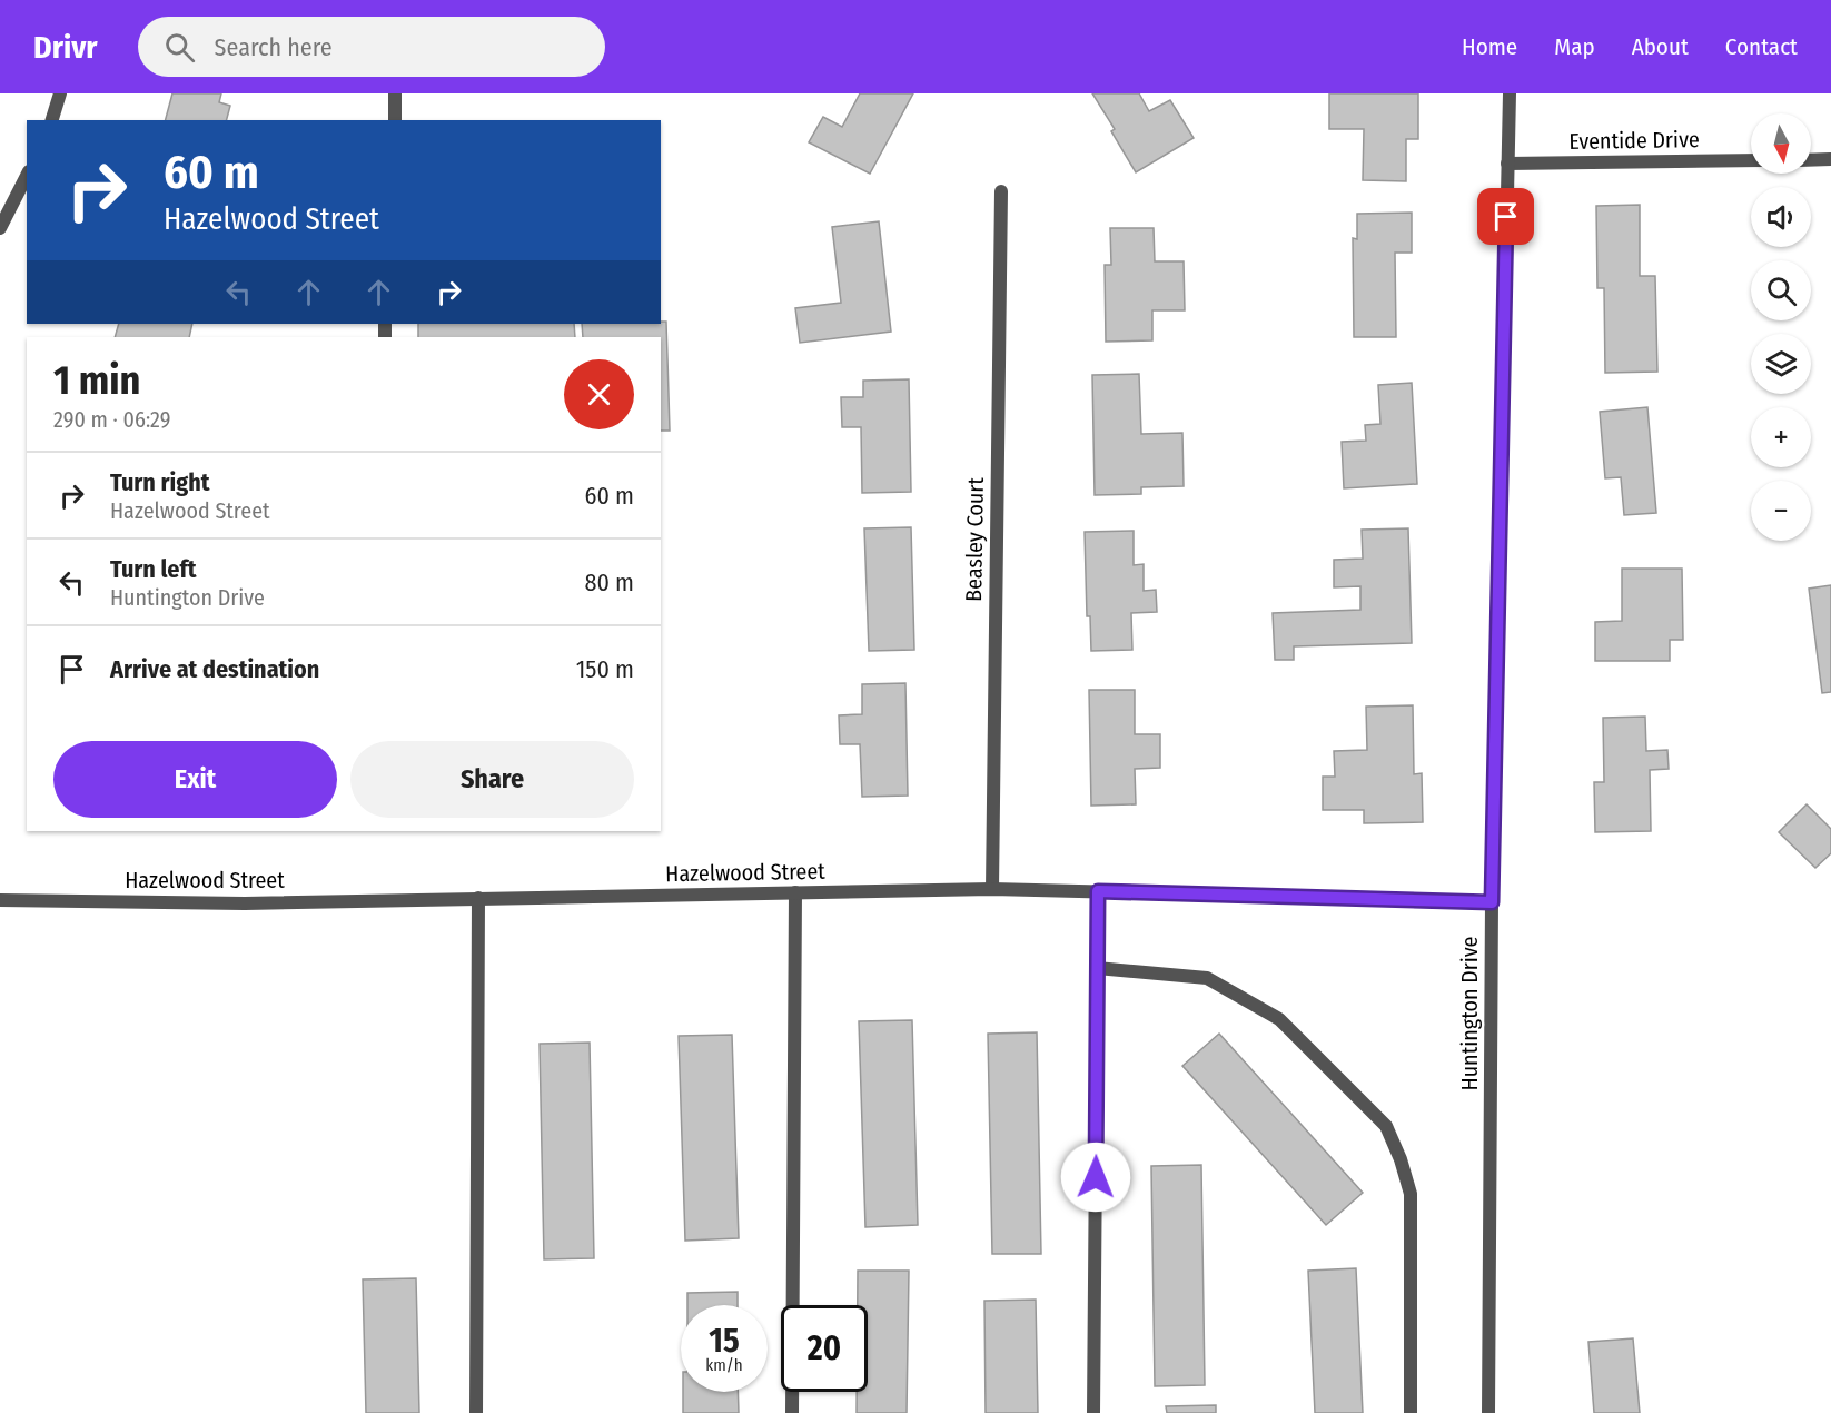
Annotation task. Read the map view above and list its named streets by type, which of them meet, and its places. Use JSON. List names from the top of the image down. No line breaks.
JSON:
{"streets":{"street":["Eventide Drive","Beasley Court","Hazelwood Street","Huntington Drive"]},"crossings":[["Eventide Drive","Huntington Drive"],["Beasley Court","Hazelwood Street"],["Hazelwood Street","Huntington Drive"]],"north":"bottom","page":{"header":"Drivr","search":"Search here","nav":["Home","Map","About","Contact"],"map_buttons":["+","−"],"turn":["60 m","Hazelwood Street"],"heading":["1 min","290 m · 06:29"],"list":[{"name":"Turn right","note":"Hazelwood Street","value":"60 m"},{"name":"Turn left","note":"Huntington Drive","value":"80 m"},{"name":"Arrive at destination","value":"150 m"}],"buttons":["Exit","Share"],"speed":"15 km/h","limit":"20"}}
